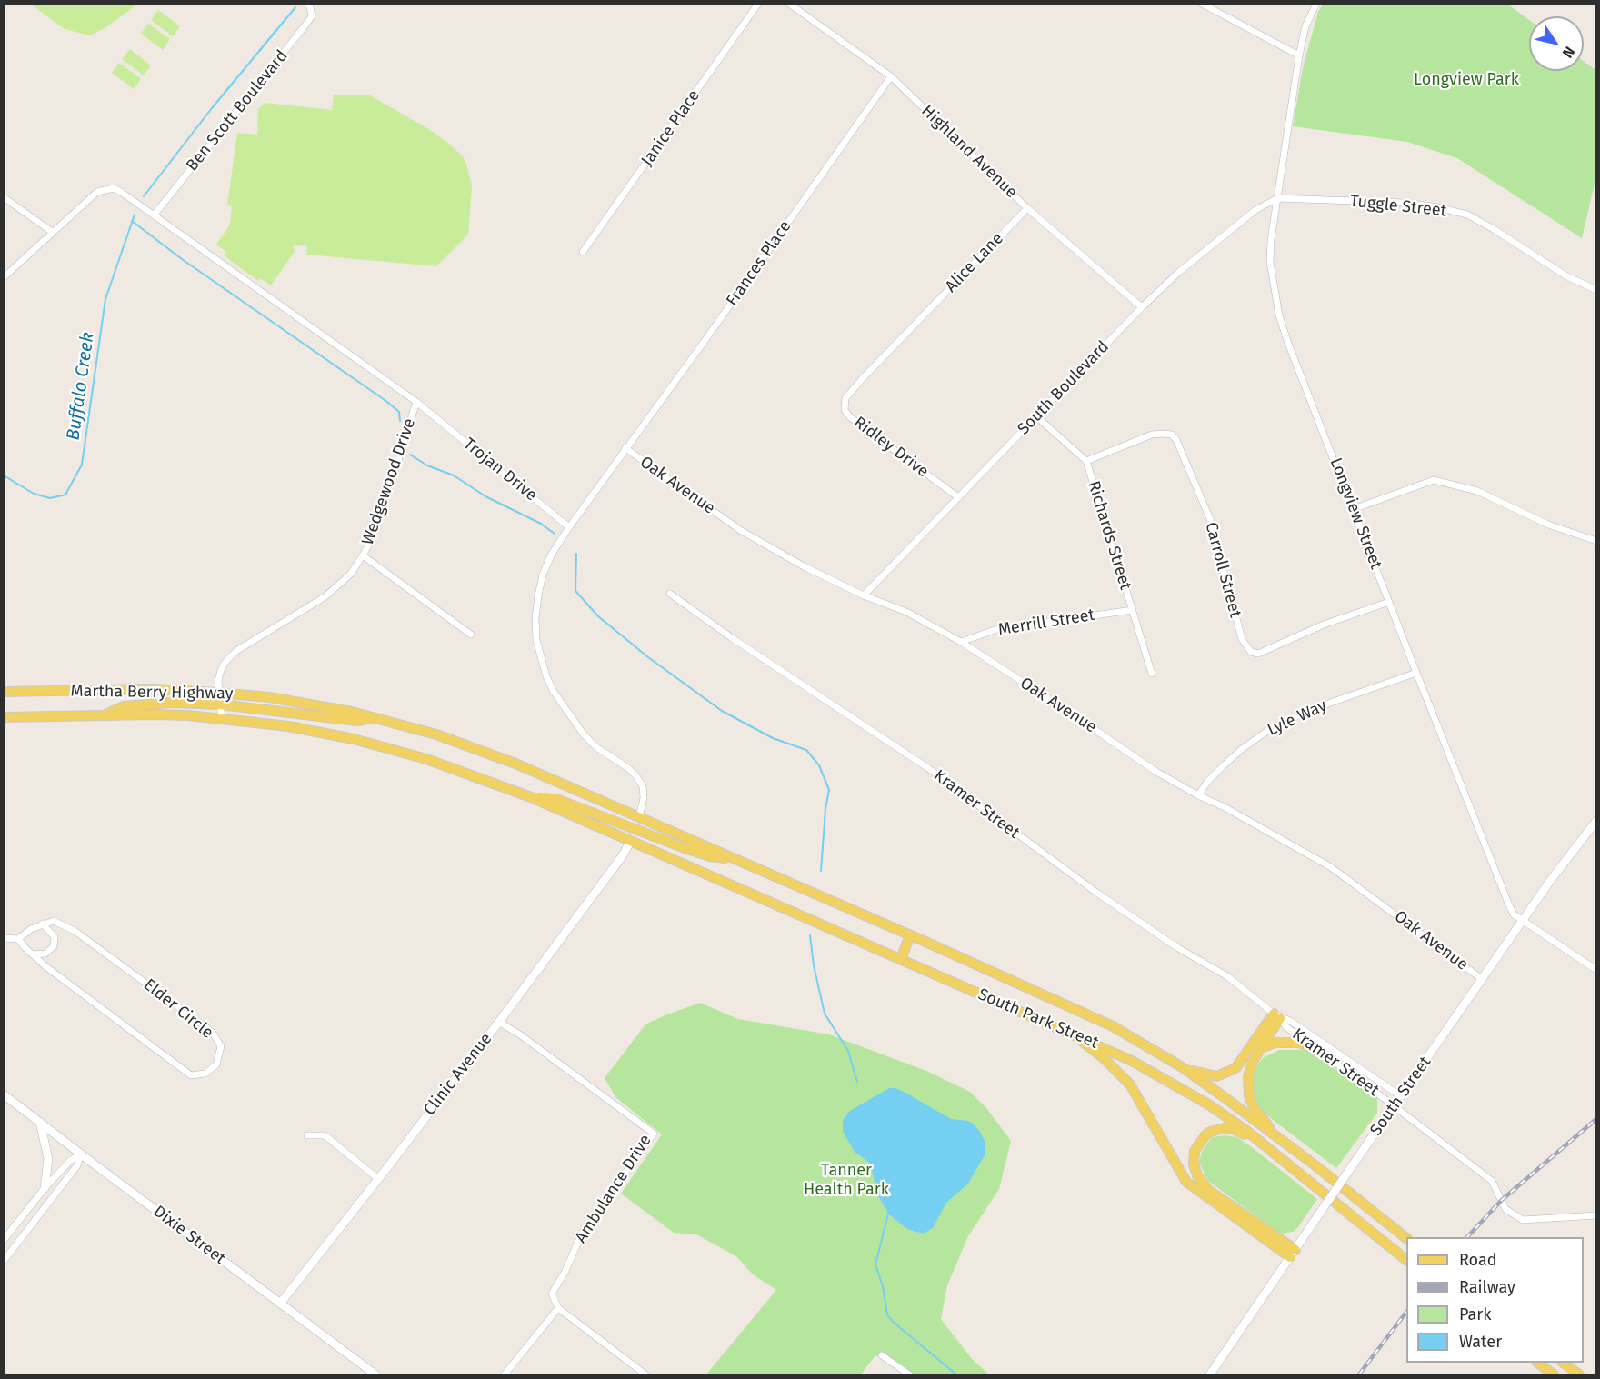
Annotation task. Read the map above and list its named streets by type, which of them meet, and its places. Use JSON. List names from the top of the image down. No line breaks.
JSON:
{"streets":{"main road":["Martha Berry Highway","South Park Street"],"street":["Ben Scott Boulevard","Janice Place","Highland Avenue","Tuggle Street","Alice Lane","Frances Place","South Boulevard","Ridley Drive","Trojan Drive","Wedgewood Drive","Oak Avenue","Longview Street","Richards Street","Carroll Street","Merrill Street","Lyle Way","Kramer Street","Elder Circle","Clinic Avenue","South Street","Ambulance Drive","Dixie Street"]},"crossings":[["Ben Scott Boulevard","Trojan Drive"],["Highland Avenue","Alice Lane"],["Highland Avenue","Frances Place"],["Highland Avenue","South Boulevard"],["Tuggle Street","South Boulevard"],["Tuggle Street","Longview Street"],["Alice Lane","Ridley Drive"],["Frances Place","Trojan Drive"],["Frances Place","Oak Avenue"],["South Boulevard","Ridley Drive"],["South Boulevard","Oak Avenue"],["South Boulevard","Longview Street"],["South Boulevard","Richards Street"],["Trojan Drive","Wedgewood Drive"],["Wedgewood Drive","Martha Berry Highway"],["Oak Avenue","Merrill Street"],["Oak Avenue","Lyle Way"],["Oak Avenue","South Street"],["Longview Street","Carroll Street"],["Longview Street","Lyle Way"],["Longview Street","South Street"],["Richards Street","Carroll Street"],["Richards Street","Merrill Street"],["Martha Berry Highway","South Park Street"],["Martha Berry Highway","Clinic Avenue"],["Kramer Street","South Street"],["South Park Street","Clinic Avenue"],["Clinic Avenue","Ambulance Drive"],["Clinic Avenue","Dixie Street"]],"water":["Buffalo Creek"],"parks":["Longview Park","Tanner Health Park"],"legend":["Road","Railway","Park","Water"],"north":"bottom right"}
